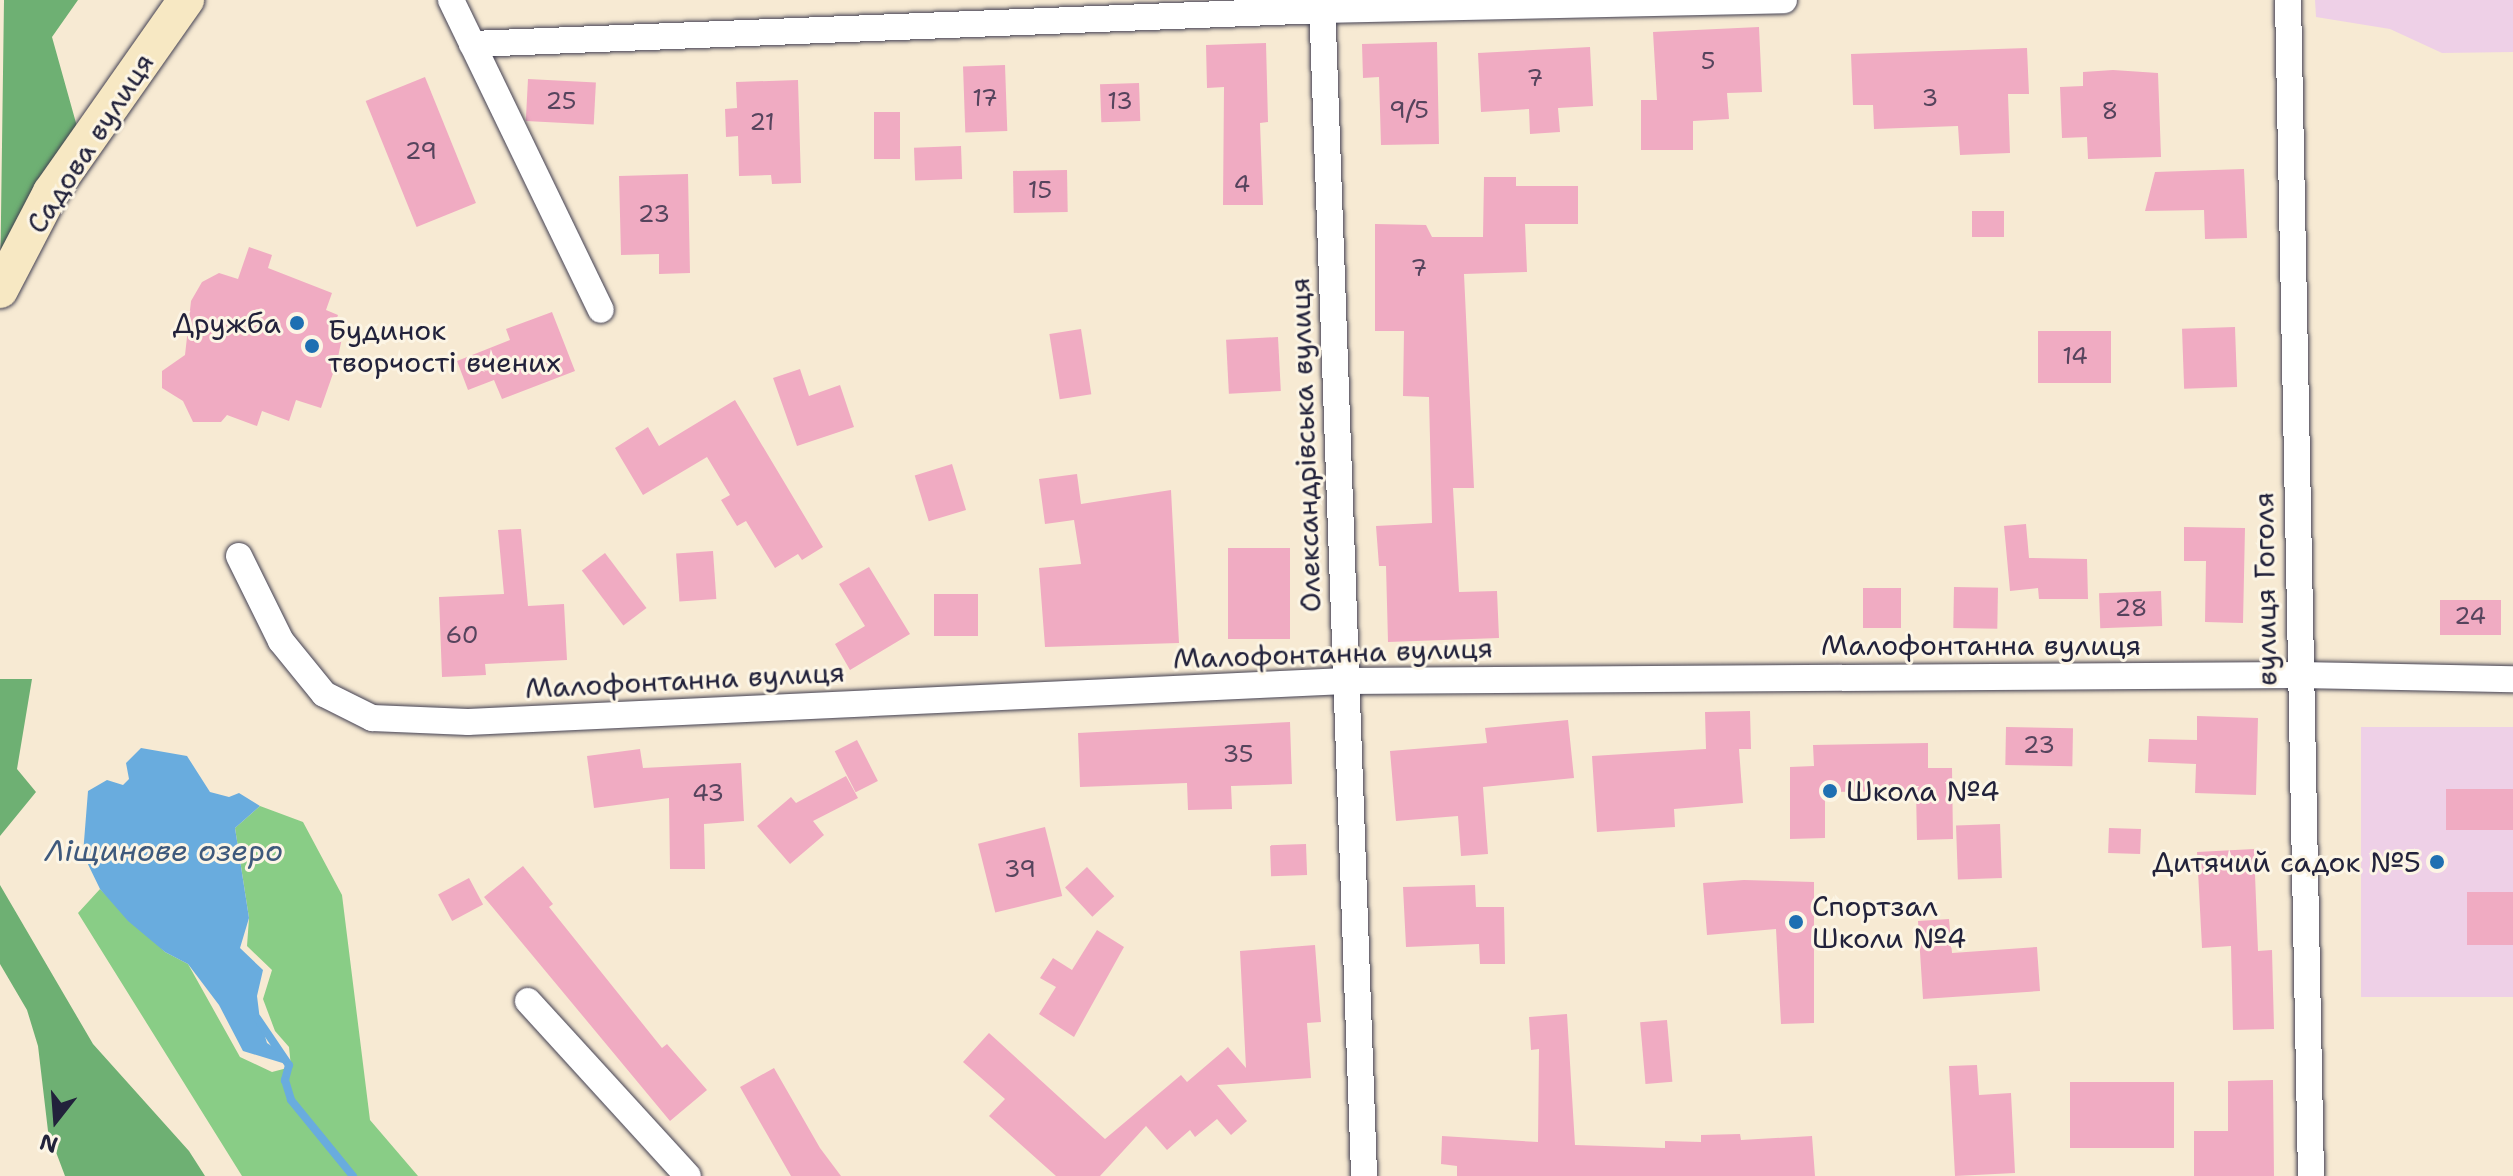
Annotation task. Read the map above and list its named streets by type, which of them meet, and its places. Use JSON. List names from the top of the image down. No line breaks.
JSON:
{"streets":{"street":["Садова вулиця","Олександрівська вулиця","вулиця Гоголя","Малофонтанна вулиця"]},"crossings":[["Олександрівська вулиця","Малофонтанна вулиця"],["вулиця Гоголя","Малофонтанна вулиця"]],"water":["Ліщинове озеро"],"places":["Дружба","Будинок творчості вчених","Школа №4","Дитячий садок №5","Спортзал Школи №4"],"house_numbers":["5","7","17","3","25","13","9/5","8","21","29","4","15","23","7","14","28","24","60","23","35","43","39"],"north":"bottom"}
